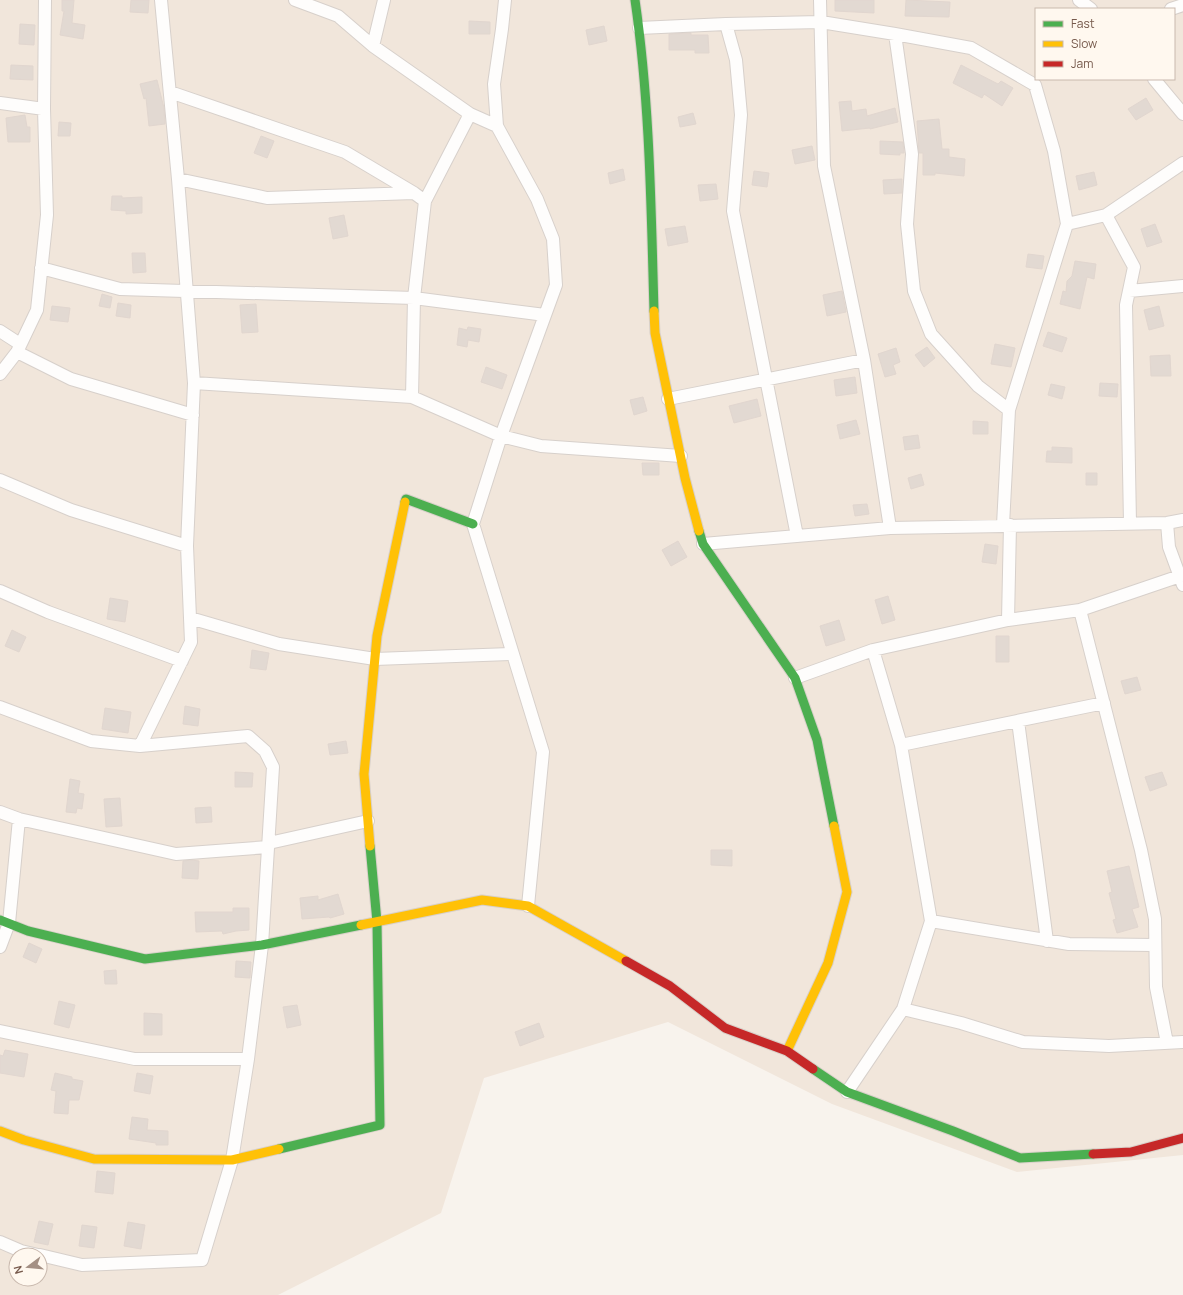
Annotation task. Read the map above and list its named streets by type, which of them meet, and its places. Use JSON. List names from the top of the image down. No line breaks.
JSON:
{"legend":["Fast","Slow","Jam"],"north":"left"}
